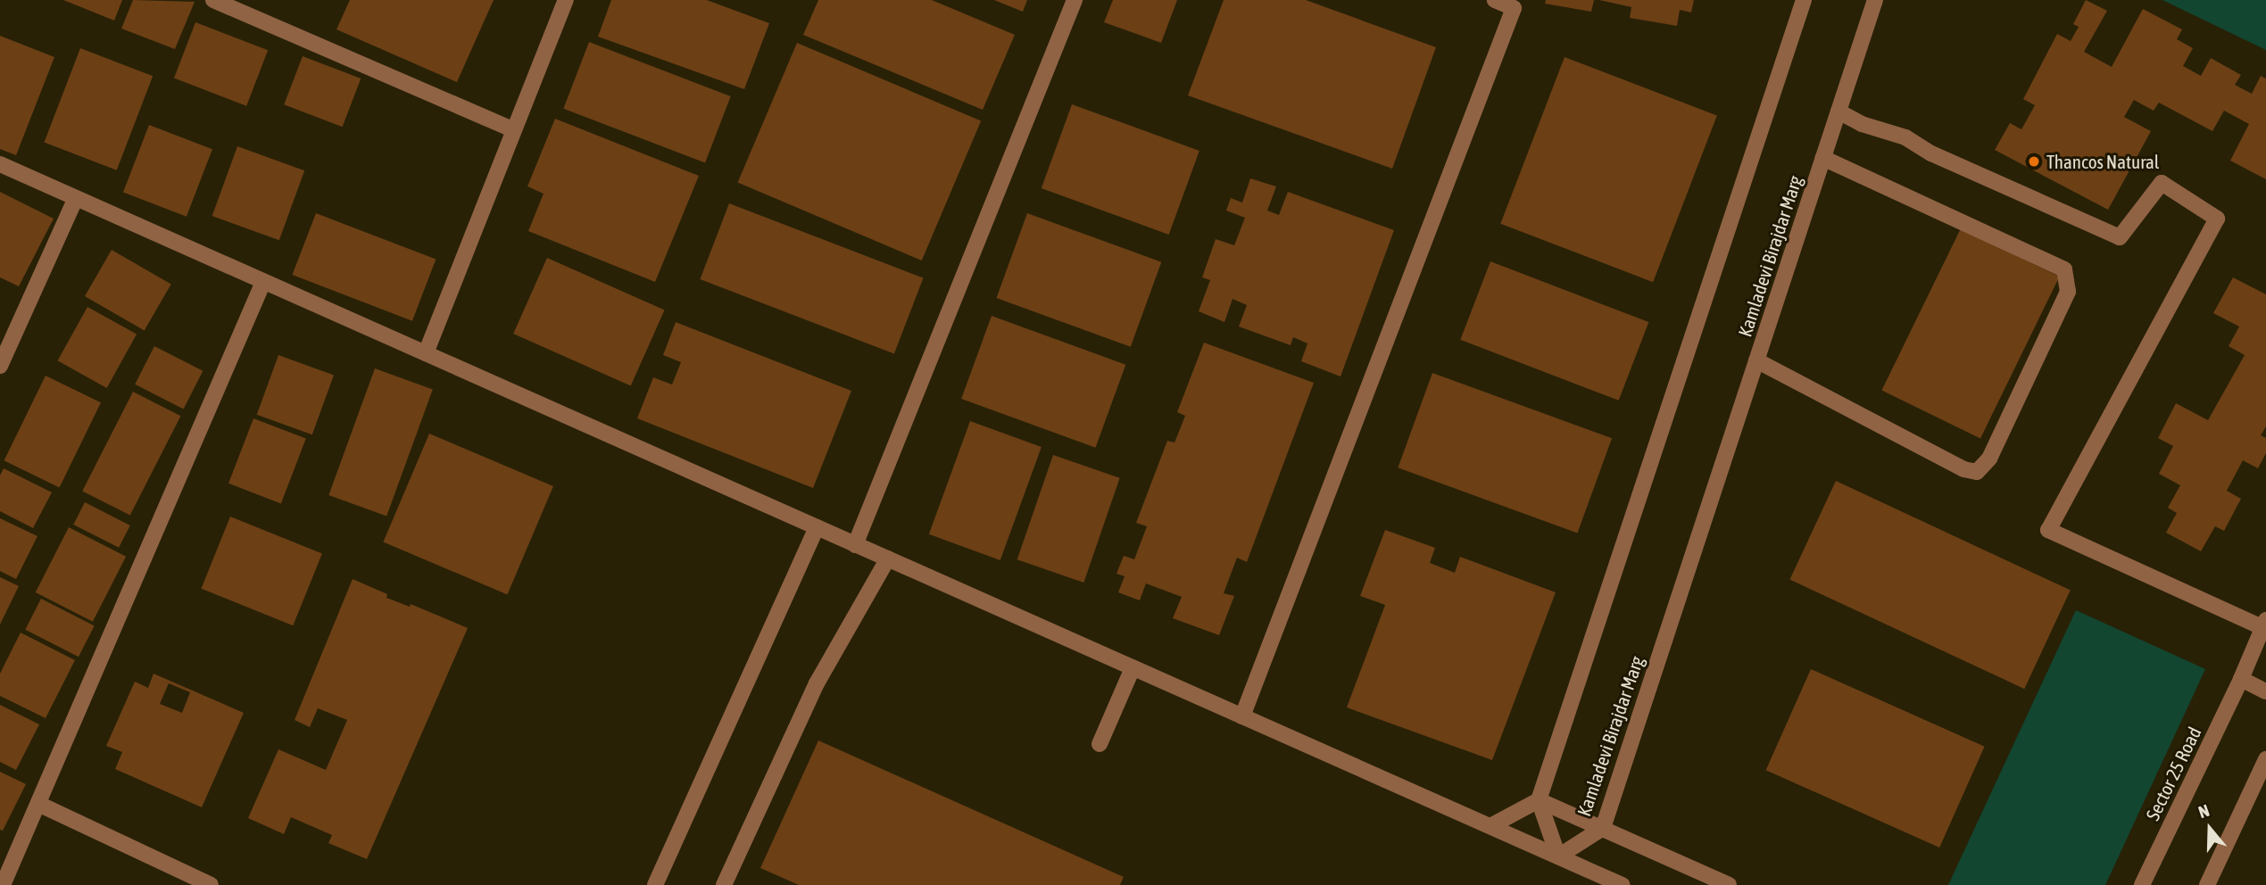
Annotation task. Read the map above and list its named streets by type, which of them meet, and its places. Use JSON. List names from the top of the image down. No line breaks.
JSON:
{"streets":{"street":["Kamladevi Birajdar Marg","Sector 25 Road"]},"places":["Thancos Natural"],"north":"top"}
